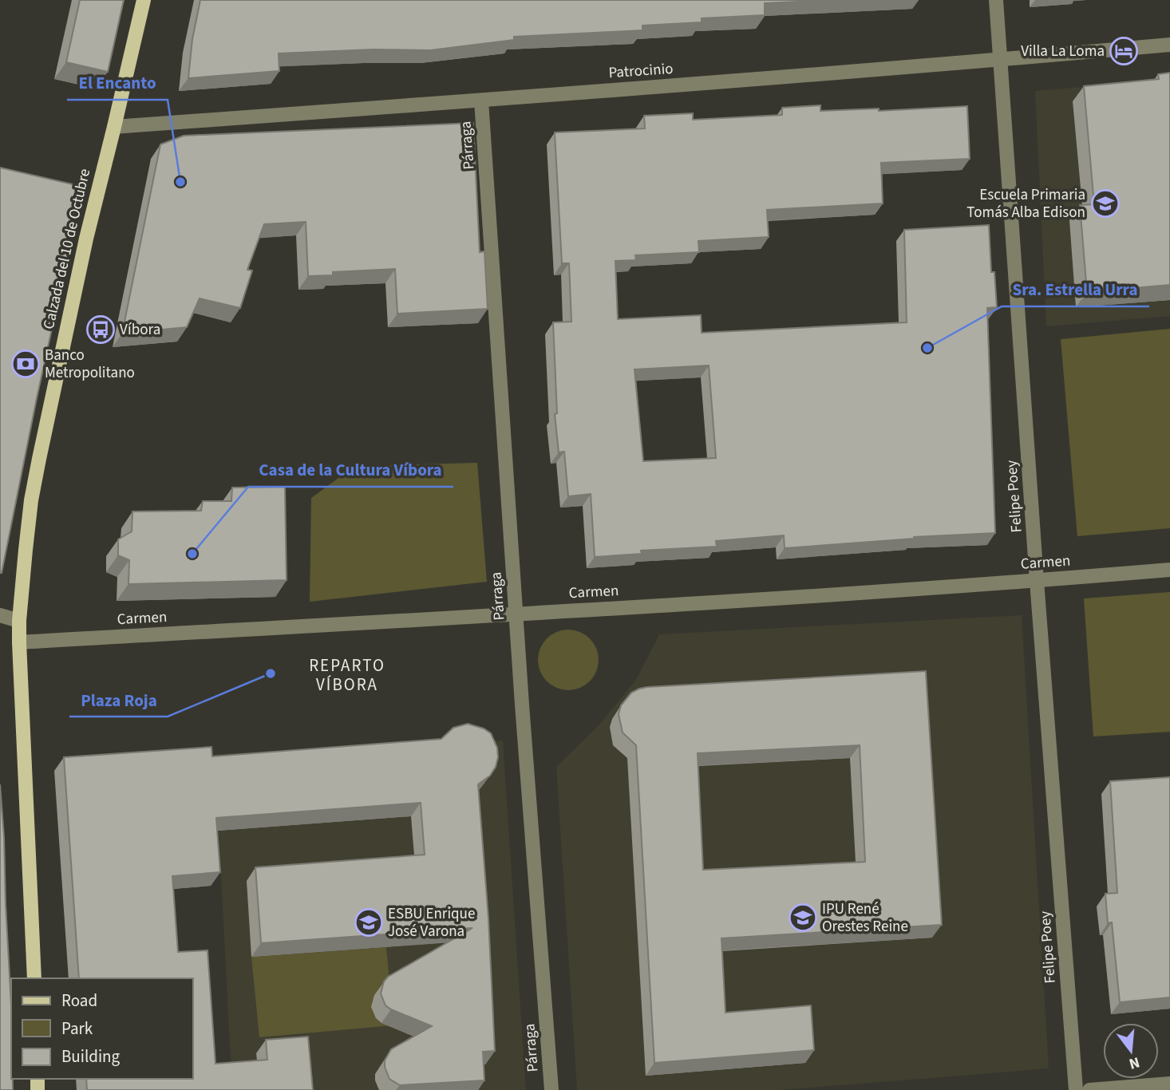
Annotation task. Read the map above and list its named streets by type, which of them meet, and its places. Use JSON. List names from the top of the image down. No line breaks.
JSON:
{"streets":{"main road":["Calzada del 10 de Octubre"],"street":["Patrocinio","Párraga","Felipe Poey","Carmen"]},"crossings":[["Patrocinio","Párraga"],["Patrocinio","Calzada del 10 de Octubre"],["Patrocinio","Felipe Poey"],["Párraga","Carmen"],["Calzada del 10 de Octubre","Carmen"],["Felipe Poey","Carmen"]],"districts":["REPARTO VÍBORA"],"places":{"hotel":["Villa La Loma"],"other":["El Encanto","Sra. Estrella Urra","Casa de la Cultura Víbora","Plaza Roja"],"school or university":["Escuela Primaria Tomás Alba Edison","IPU René Orestes Reine","ESBU Enrique José Varona"],"bus stop":["Víbora"],"bank":["Banco Metropolitano"]},"legend":["Road","Park","Building"],"north":"bottom"}
